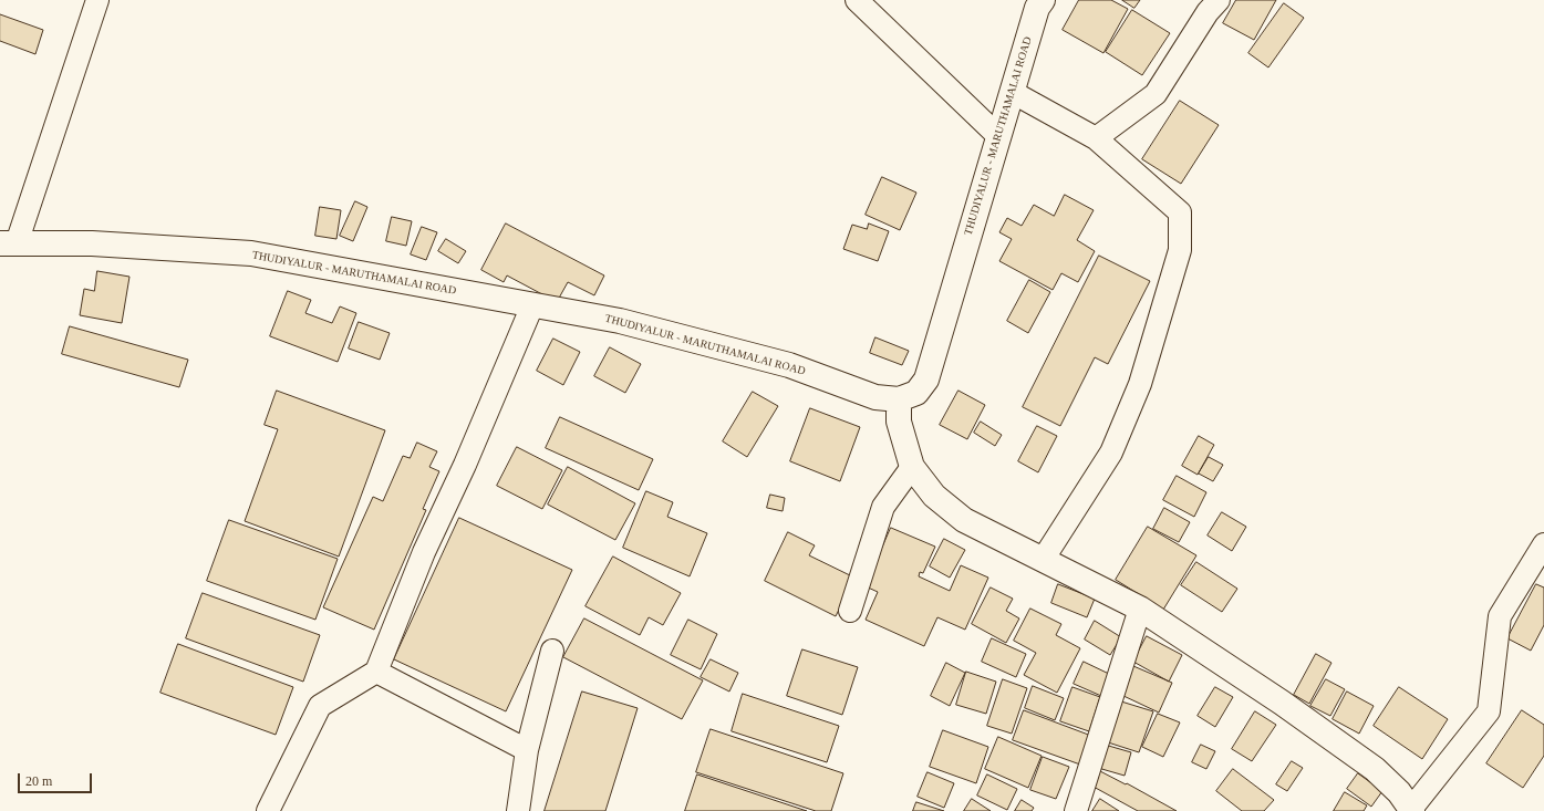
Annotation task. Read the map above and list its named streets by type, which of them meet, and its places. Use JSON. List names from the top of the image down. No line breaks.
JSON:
{"streets":{"main road":["THUDIYALUR - MARUTHAMALAI ROAD"]},"scale_bar":"20 m"}
